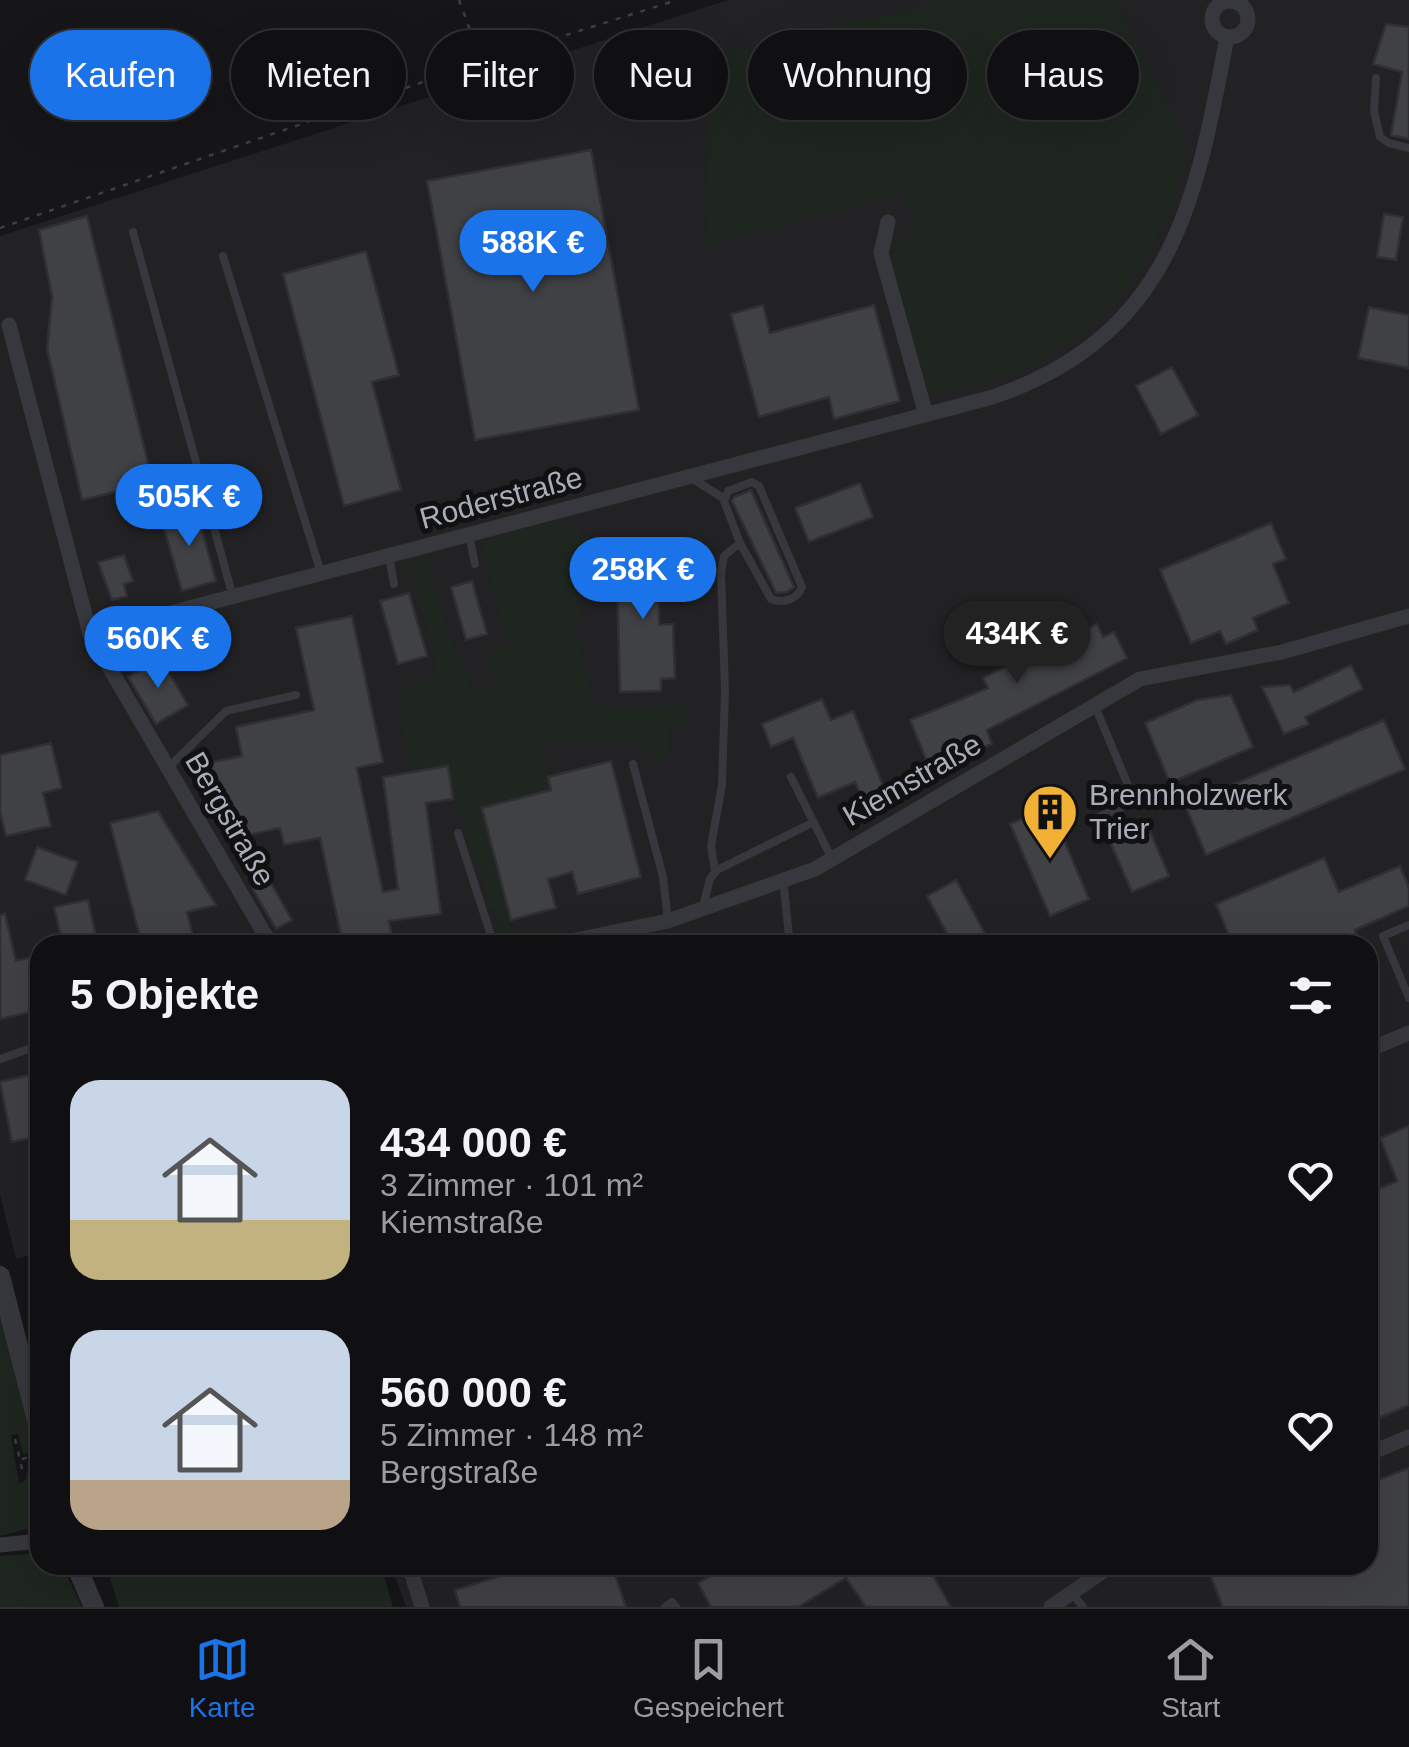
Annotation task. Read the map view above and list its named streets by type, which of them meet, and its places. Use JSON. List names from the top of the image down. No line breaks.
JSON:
{"streets":{"street":["Roderstraße","Kiemstraße","Bergstraße"]},"crossings":[["Roderstraße","Bergstraße"]],"places":{"building":["Brennholzwerk Trier"]},"page":{"chip":["Kaufen","Mieten","Filter","Neu","Wohnung","Haus"],"price":["588K €","505K €","258K €","434K €","560K €"],"heading":"5 Objekte","list":[{"name":"434 000 €","note":"3 Zimmer · 101 m² · Kiemstraße"},{"name":"560 000 €","note":"5 Zimmer · 148 m² · Bergstraße"}],"tabs":["Karte","Gespeichert","Start"]}}
